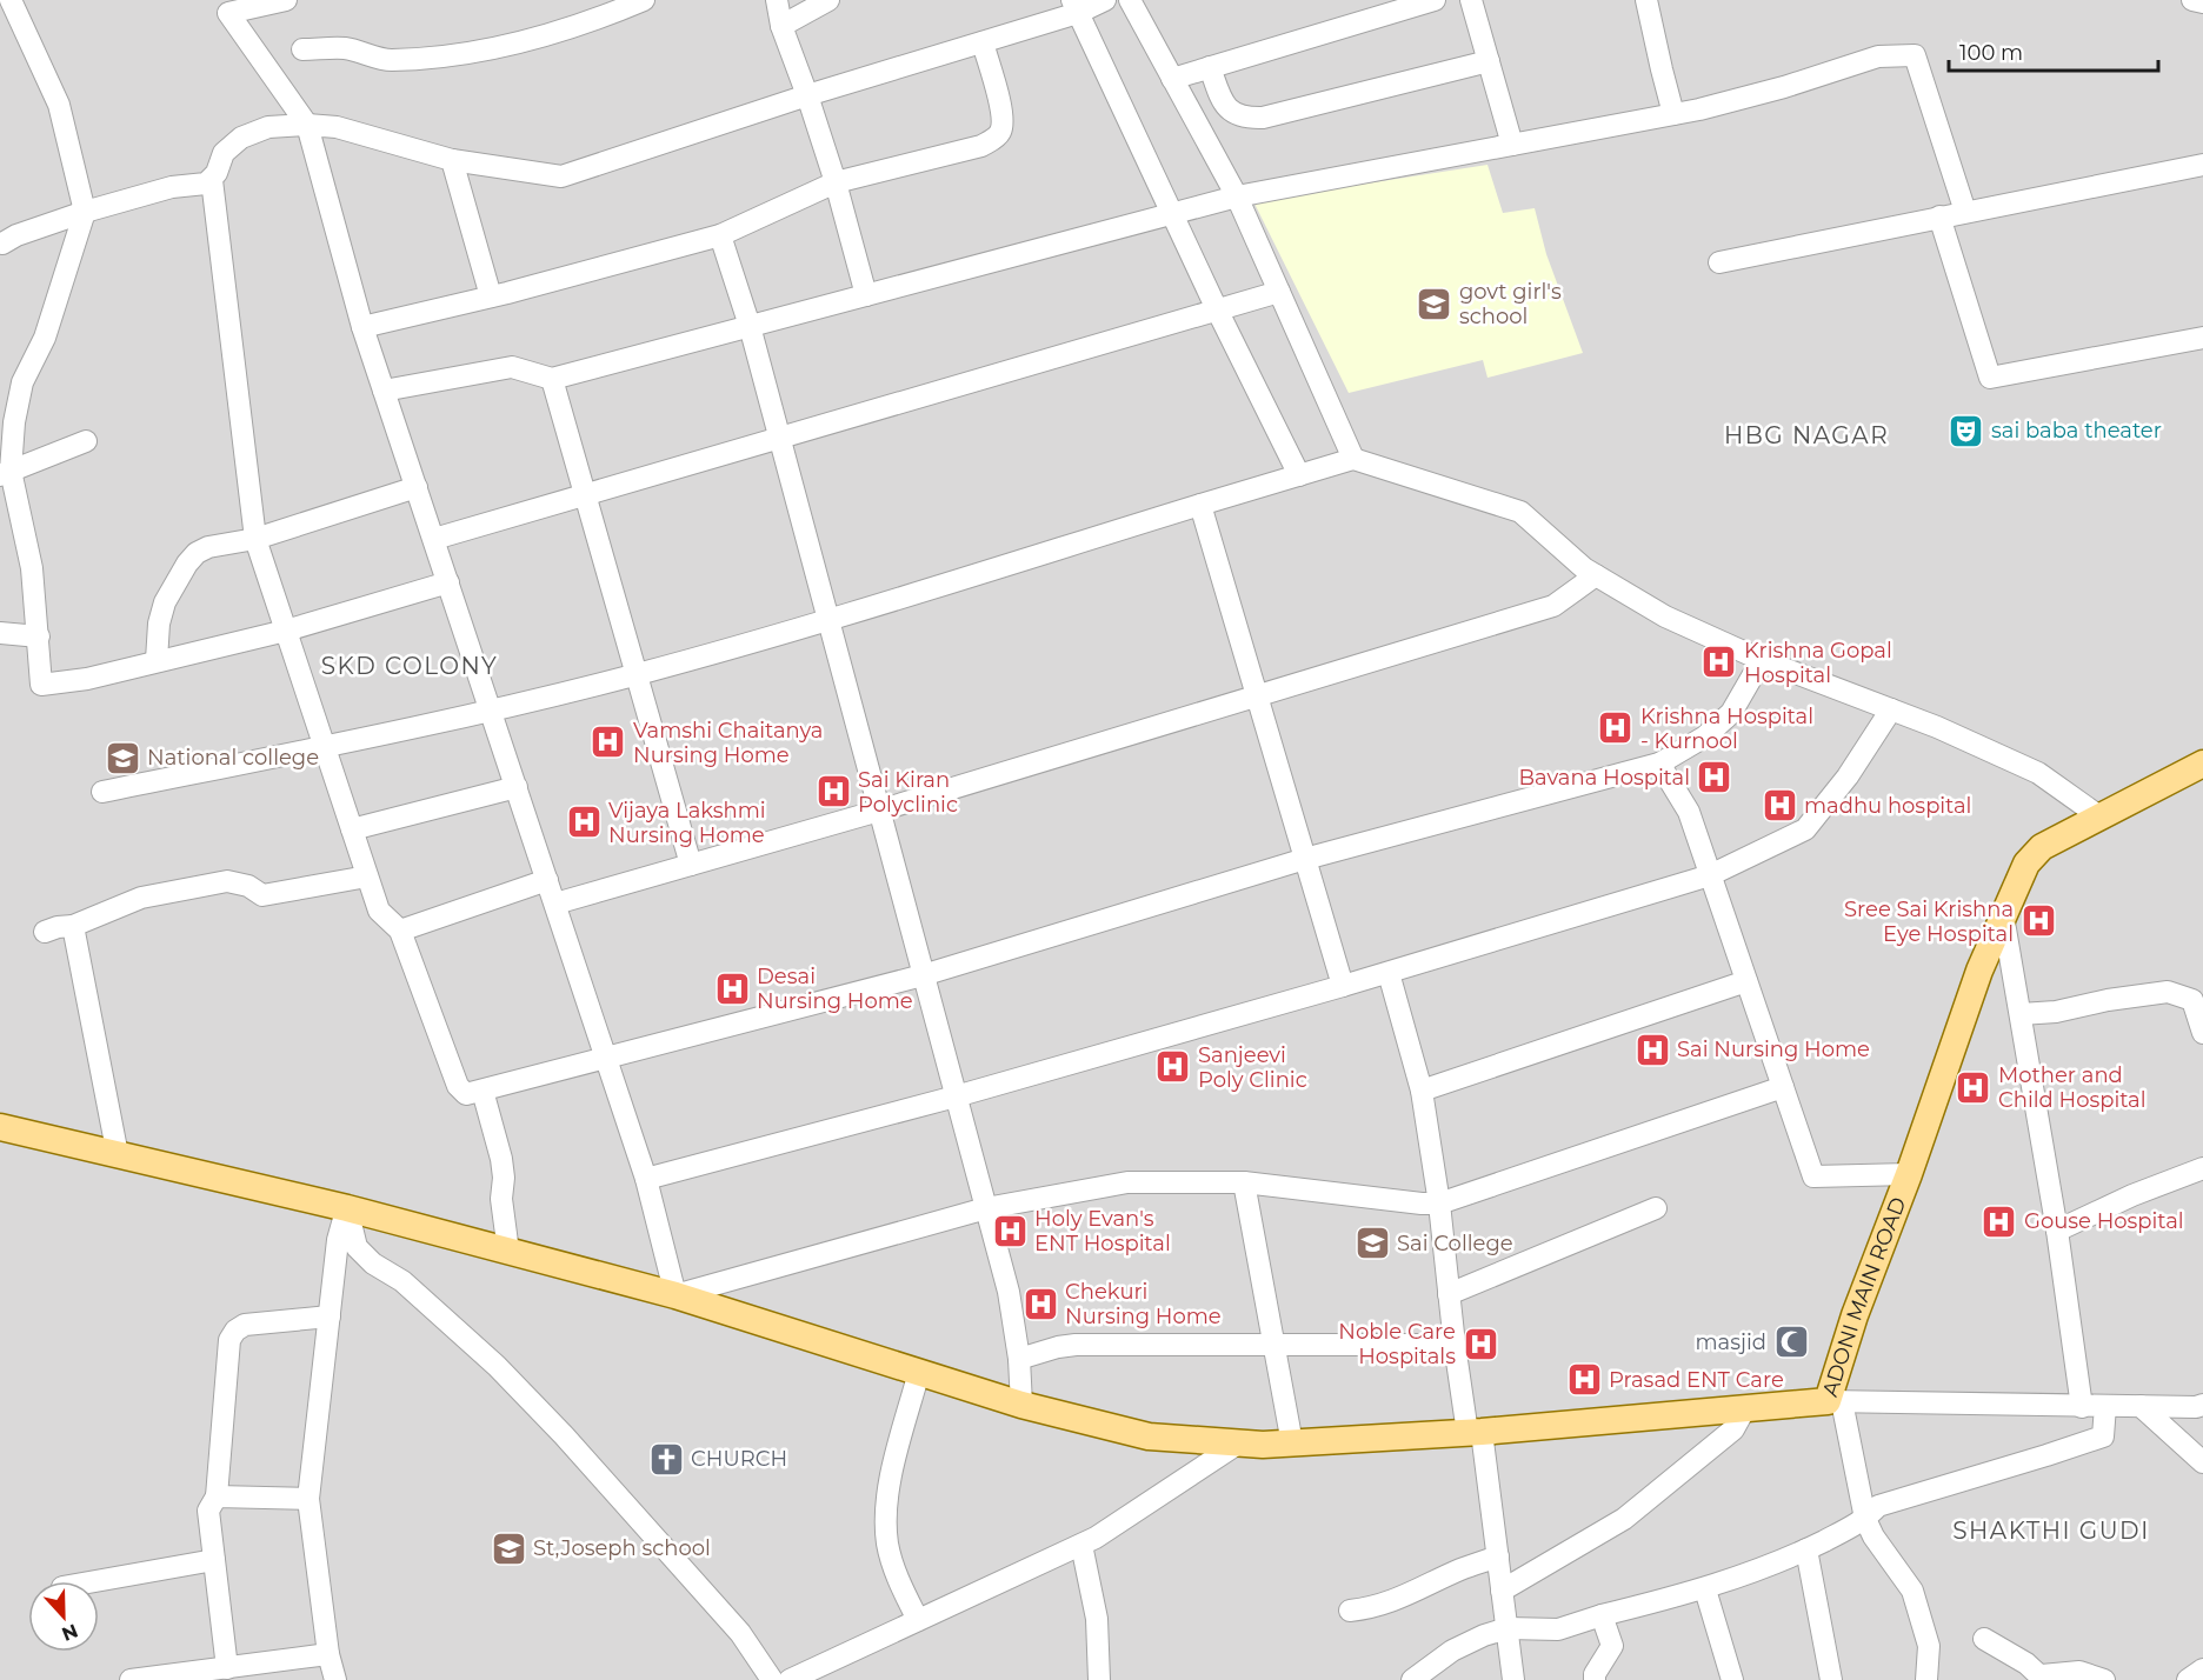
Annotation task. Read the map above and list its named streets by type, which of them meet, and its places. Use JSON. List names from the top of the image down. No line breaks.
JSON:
{"streets":{"main road":["ADONI MAIN ROAD"]},"districts":["HBG NAGAR","SKD COLONY","SHAKTHI GUDI"],"places":{"school or university":["govt girl's school","National college","Sai College","St,Joseph school"],"theatre":["sai baba theater"],"hospital":["Krishna Gopal Hospital","Krishna Hospital - Kurnool","Vamshi Chaitanya Nursing Home","Bavana Hospital","Sai Kiran Polyclinic","madhu hospital","Vijaya Lakshmi Nursing Home","Sree Sai Krishna Eye Hospital","Desai Nursing Home","Sai Nursing Home","Sanjeevi Poly Clinic","Mother and Child Hospital","Gouse Hospital","Holy Evan's ENT Hospital","Chekuri Nursing Home","Noble Care Hospitals","Prasad ENT Care"],"mosque":["masjid"],"church":["CHURCH"]},"scale_bar":"100 m","north":"bottom"}
